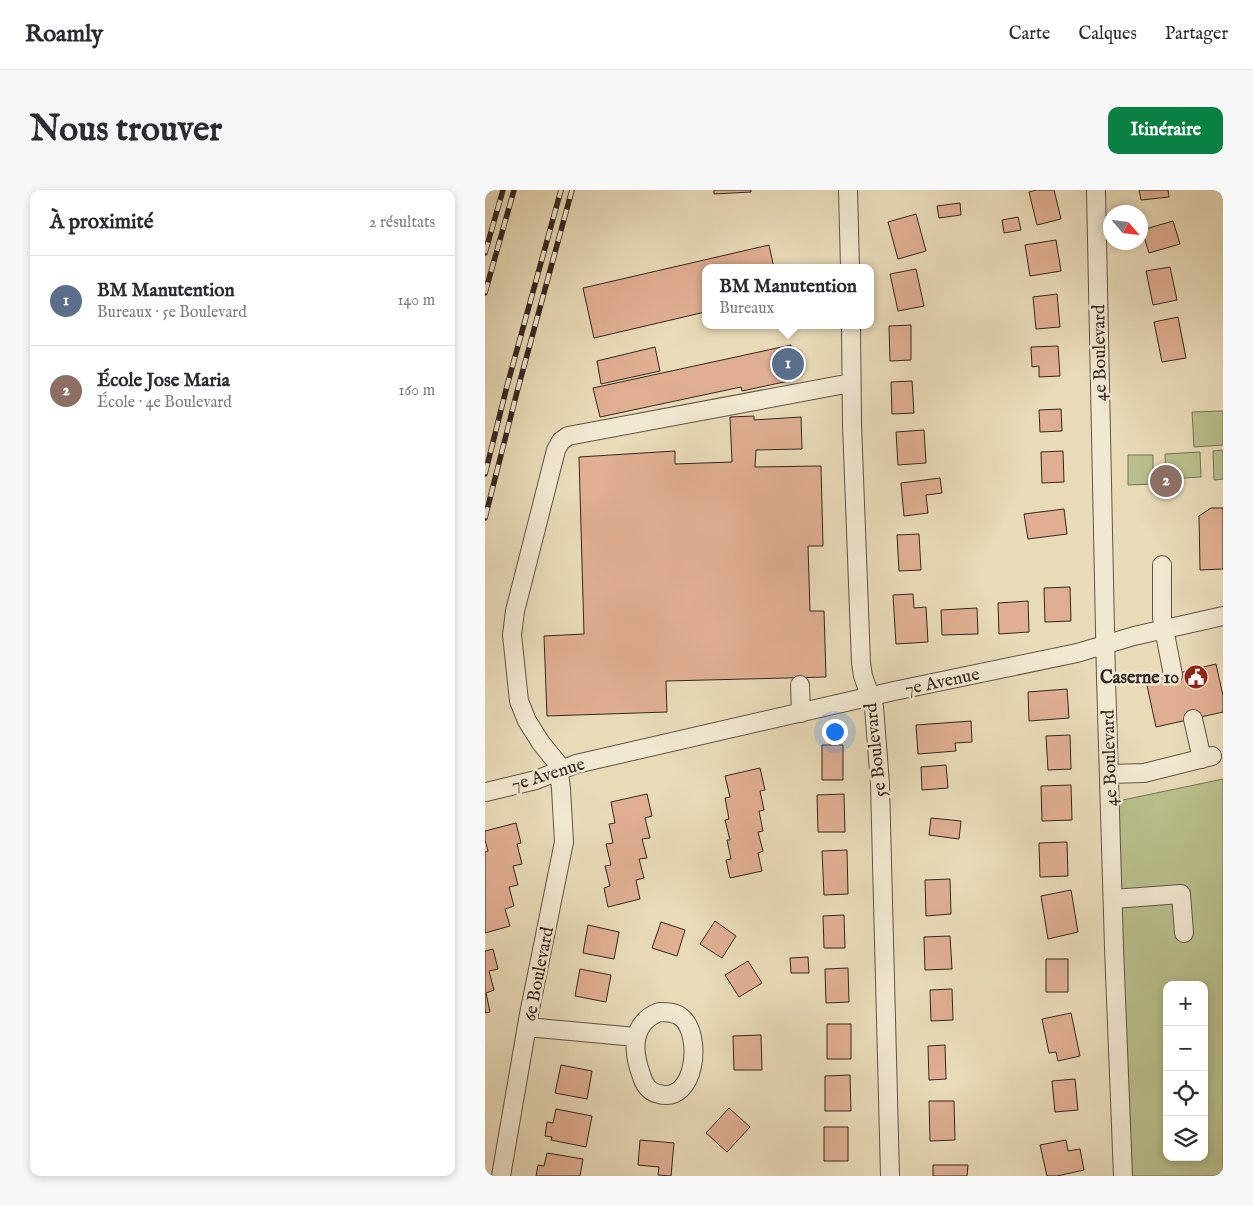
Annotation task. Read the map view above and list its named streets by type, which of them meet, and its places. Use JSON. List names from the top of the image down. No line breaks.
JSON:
{"streets":{"street":["4e Boulevard","7e Avenue","5e Boulevard","6e Boulevard"]},"crossings":[["4e Boulevard","7e Avenue"],["7e Avenue","5e Boulevard"],["7e Avenue","6e Boulevard"]],"places":{"public building":["Caserne 10"]},"north":"bottom right","page":{"header":"Roamly","nav":["Carte","Calques","Partager"],"buttons":"Itinéraire","title":"Nous trouver","heading":["À proximité","2 résultats"],"list":[{"mark":"1","name":"BM Manutention","note":"Bureaux · 5e Boulevard","value":"140 m"},{"mark":"2","name":"École Jose Maria","note":"École · 4e Boulevard","value":"160 m"}],"popup":["BM Manutention","Bureaux"],"pins":["1","2"],"map_buttons":["+","−"]}}
